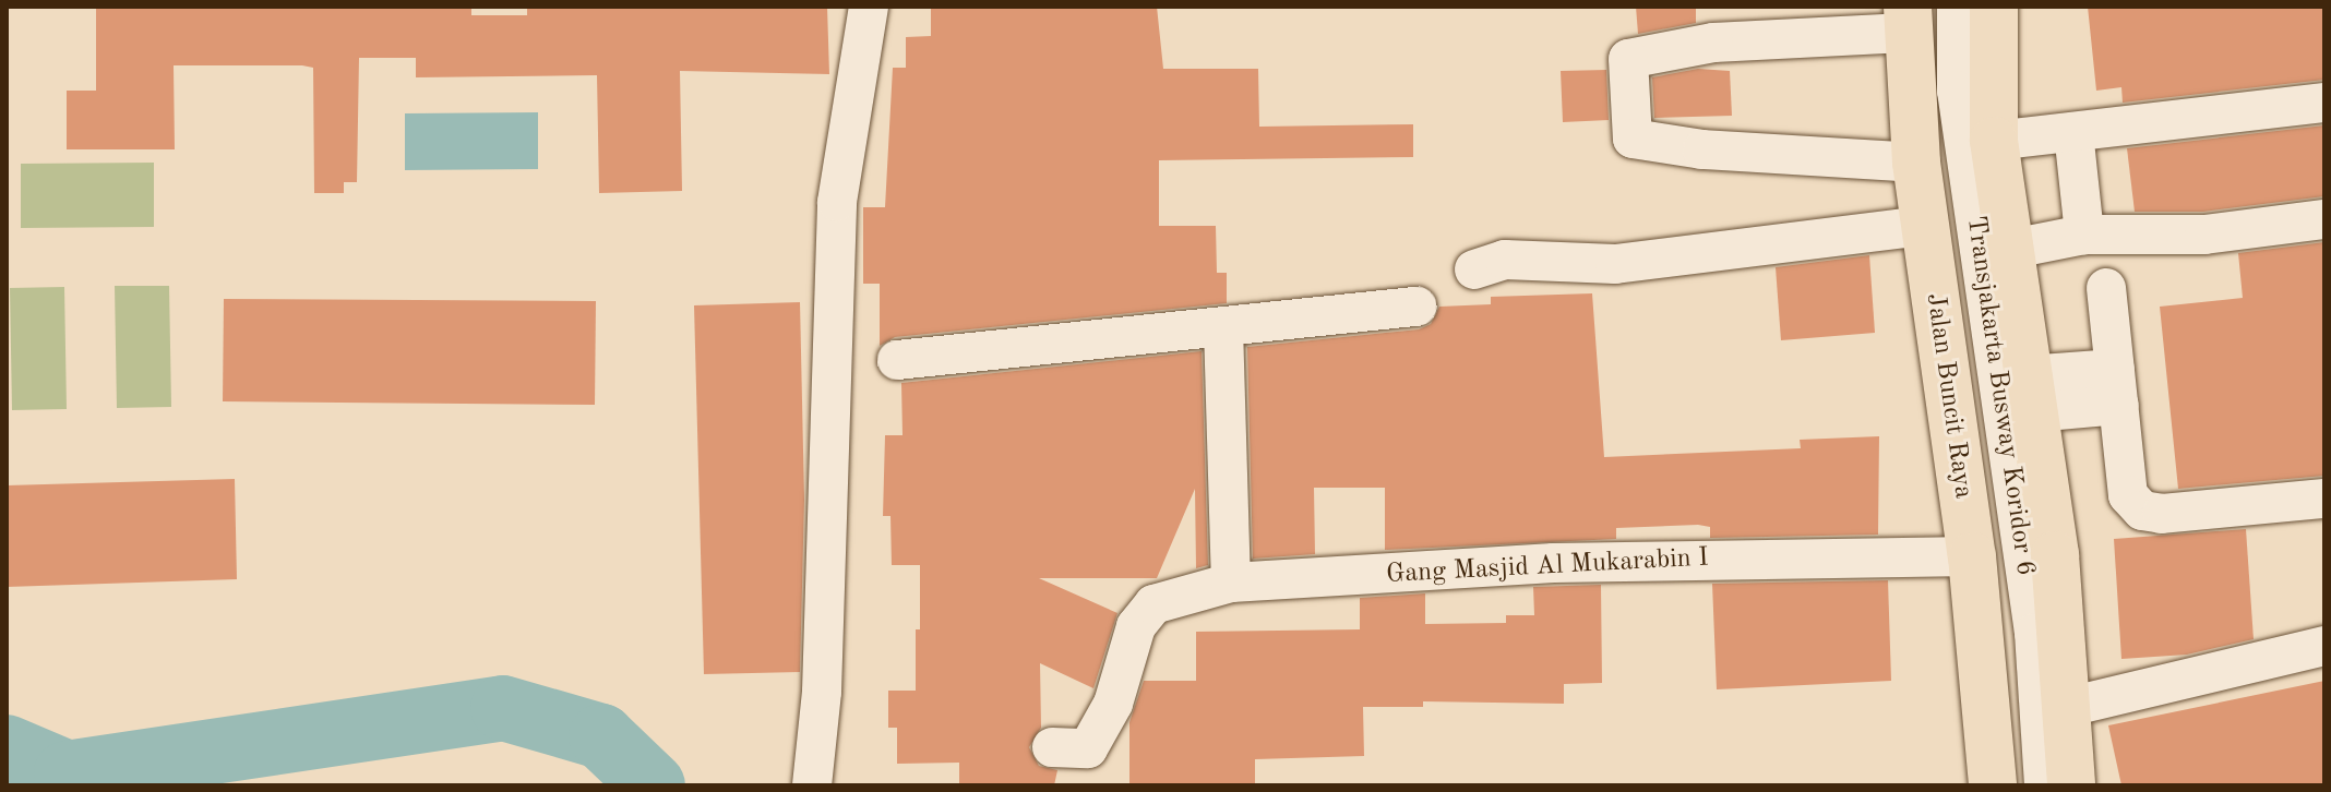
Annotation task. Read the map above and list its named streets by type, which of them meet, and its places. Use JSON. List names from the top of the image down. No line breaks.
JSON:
{"streets":{"main road":["Jalan Buncit Raya"],"street":["Transjakarta Busway Koridor 6","Gang Masjid Al Mukarabin I"]},"crossings":[["Jalan Buncit Raya","Transjakarta Busway Koridor 6"],["Jalan Buncit Raya","Gang Masjid Al Mukarabin I"]]}
